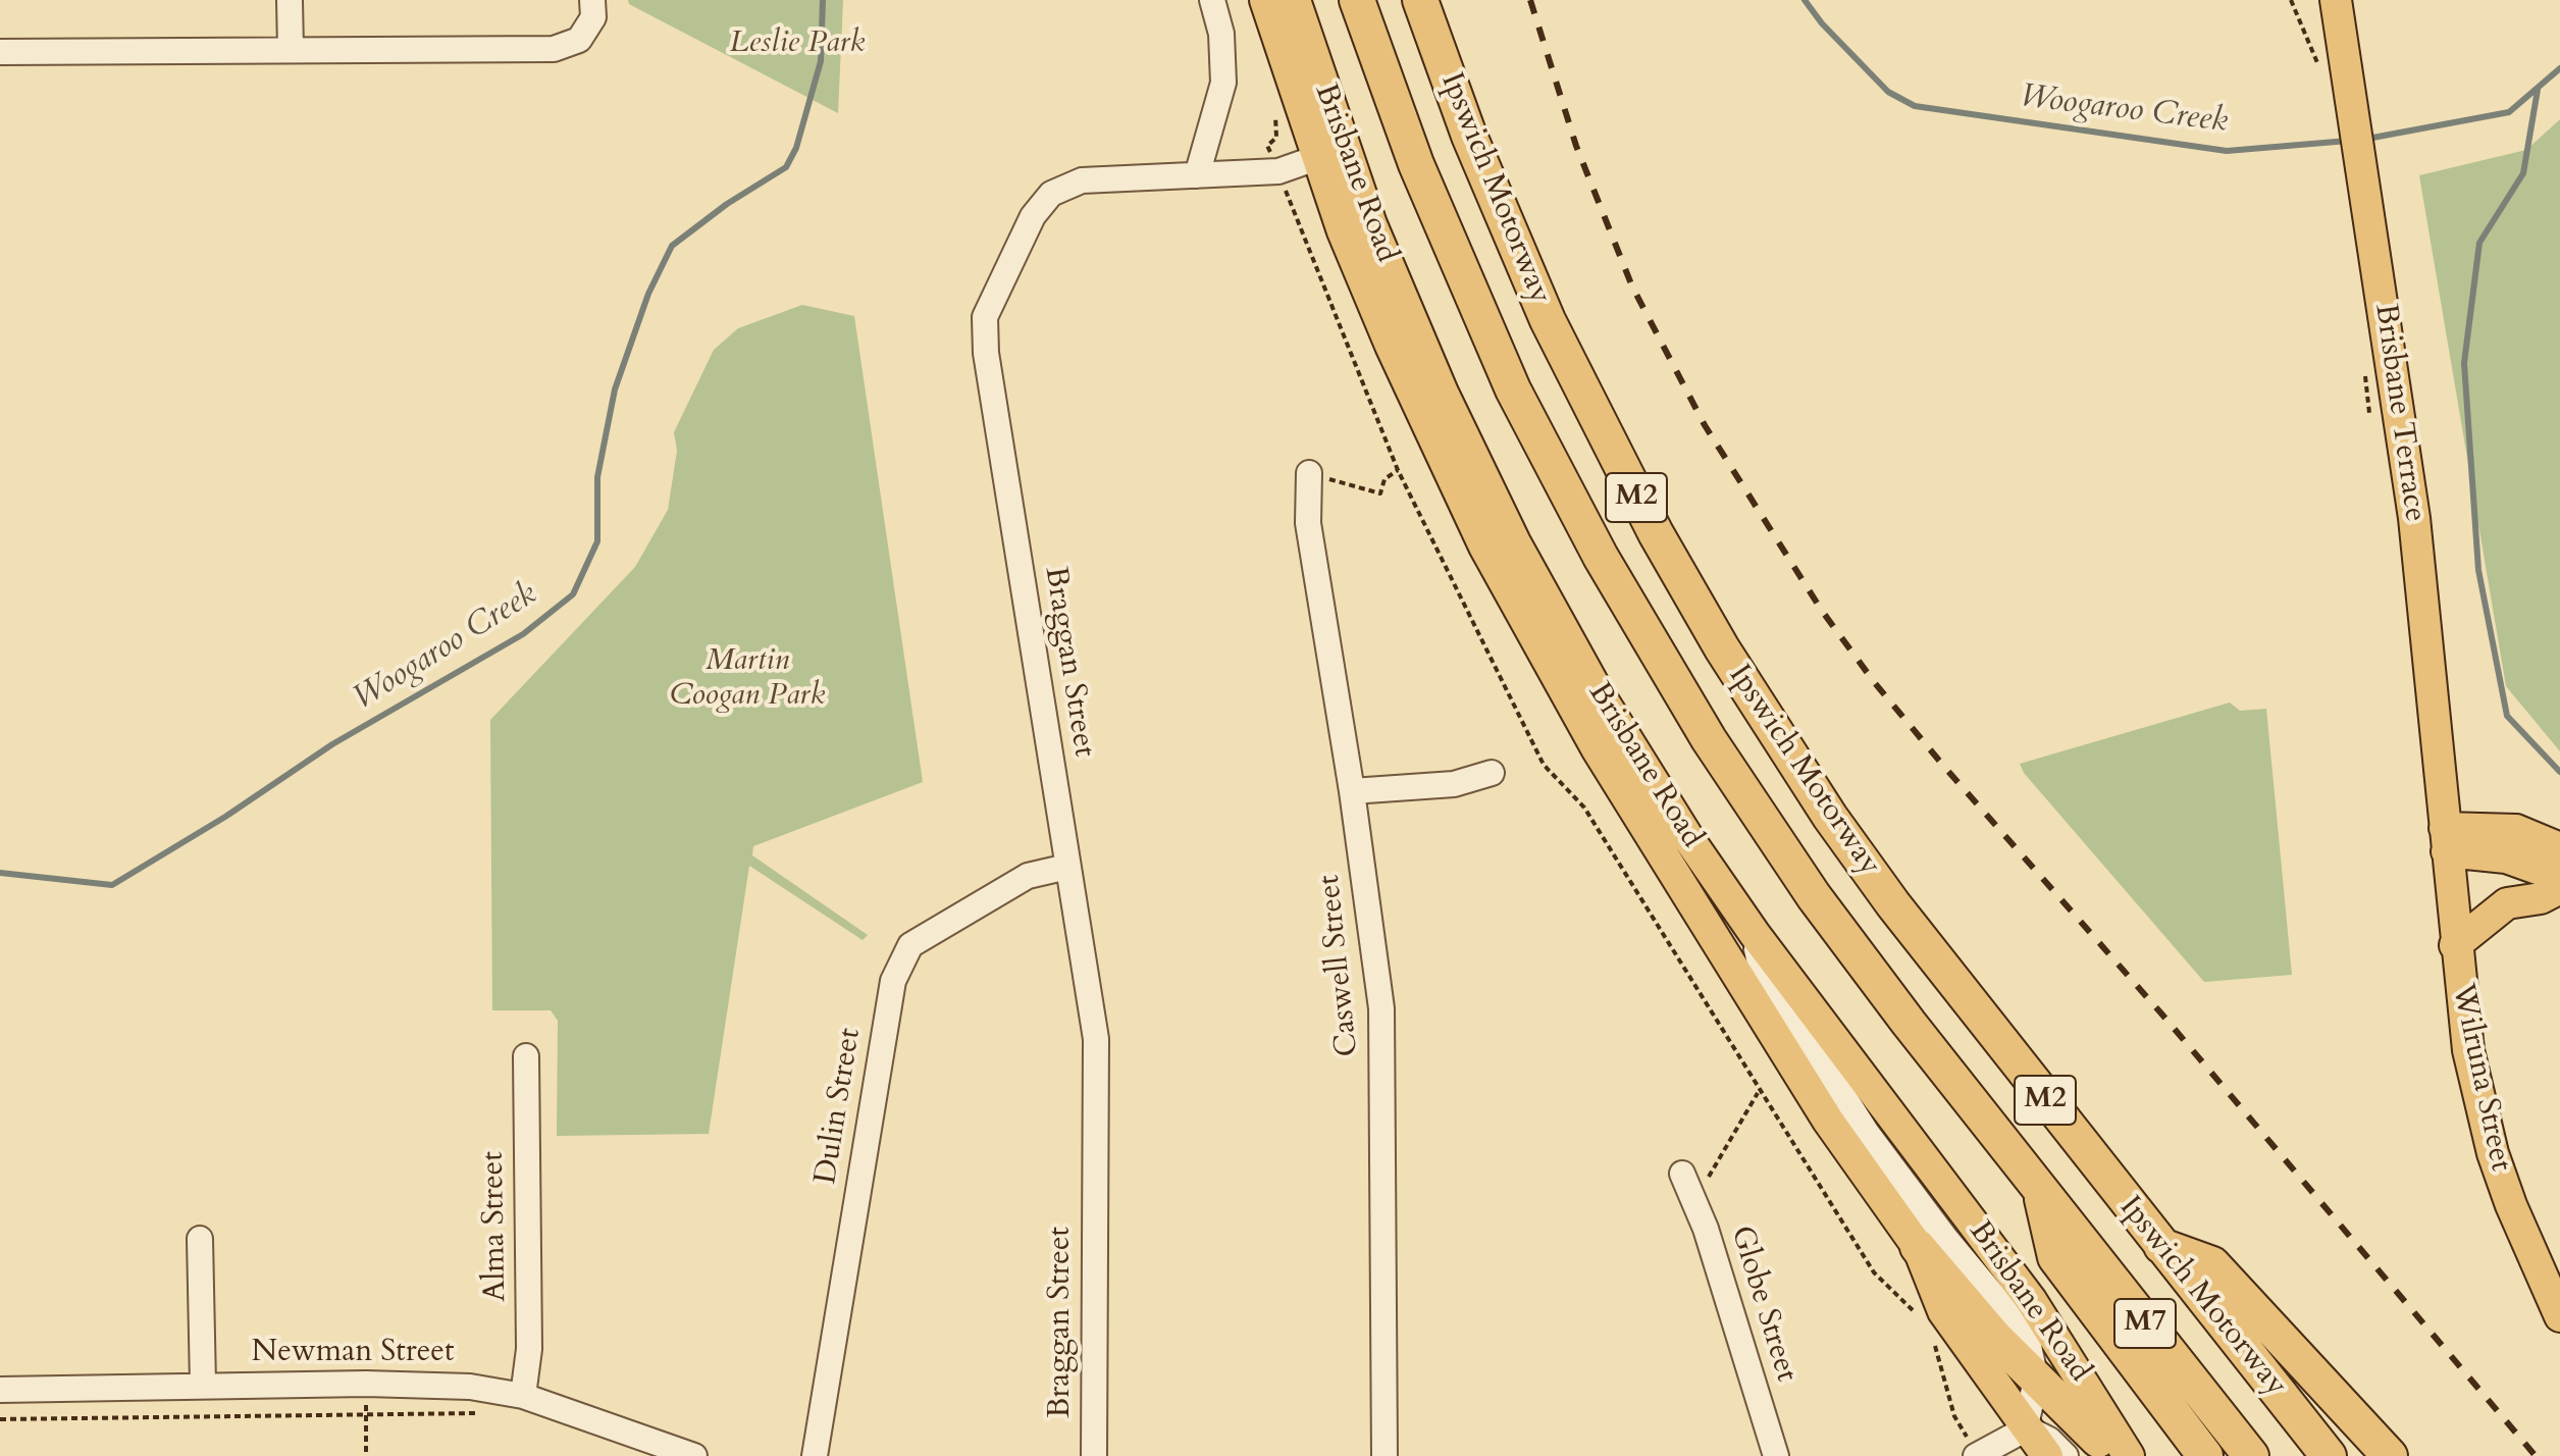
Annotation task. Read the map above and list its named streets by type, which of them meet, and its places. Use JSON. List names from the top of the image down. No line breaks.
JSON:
{"streets":{"highway":["Ipswich Motorway","M2","M7"],"main road":["Brisbane Road","Brisbane Terrace","Wilruna Street"],"street":["Braggan Street","Caswell Street","Dulin Street","Alma Street","Globe Street","Newman Street"]},"crossings":[["Brisbane Road","Braggan Street"],["Ipswich Motorway","M2"],["Brisbane Terrace","Wilruna Street"],["Braggan Street","Dulin Street"],["Alma Street","Newman Street"]],"water":["Woogaroo Creek"],"parks":["Leslie Park","Martin Coogan Park"]}
